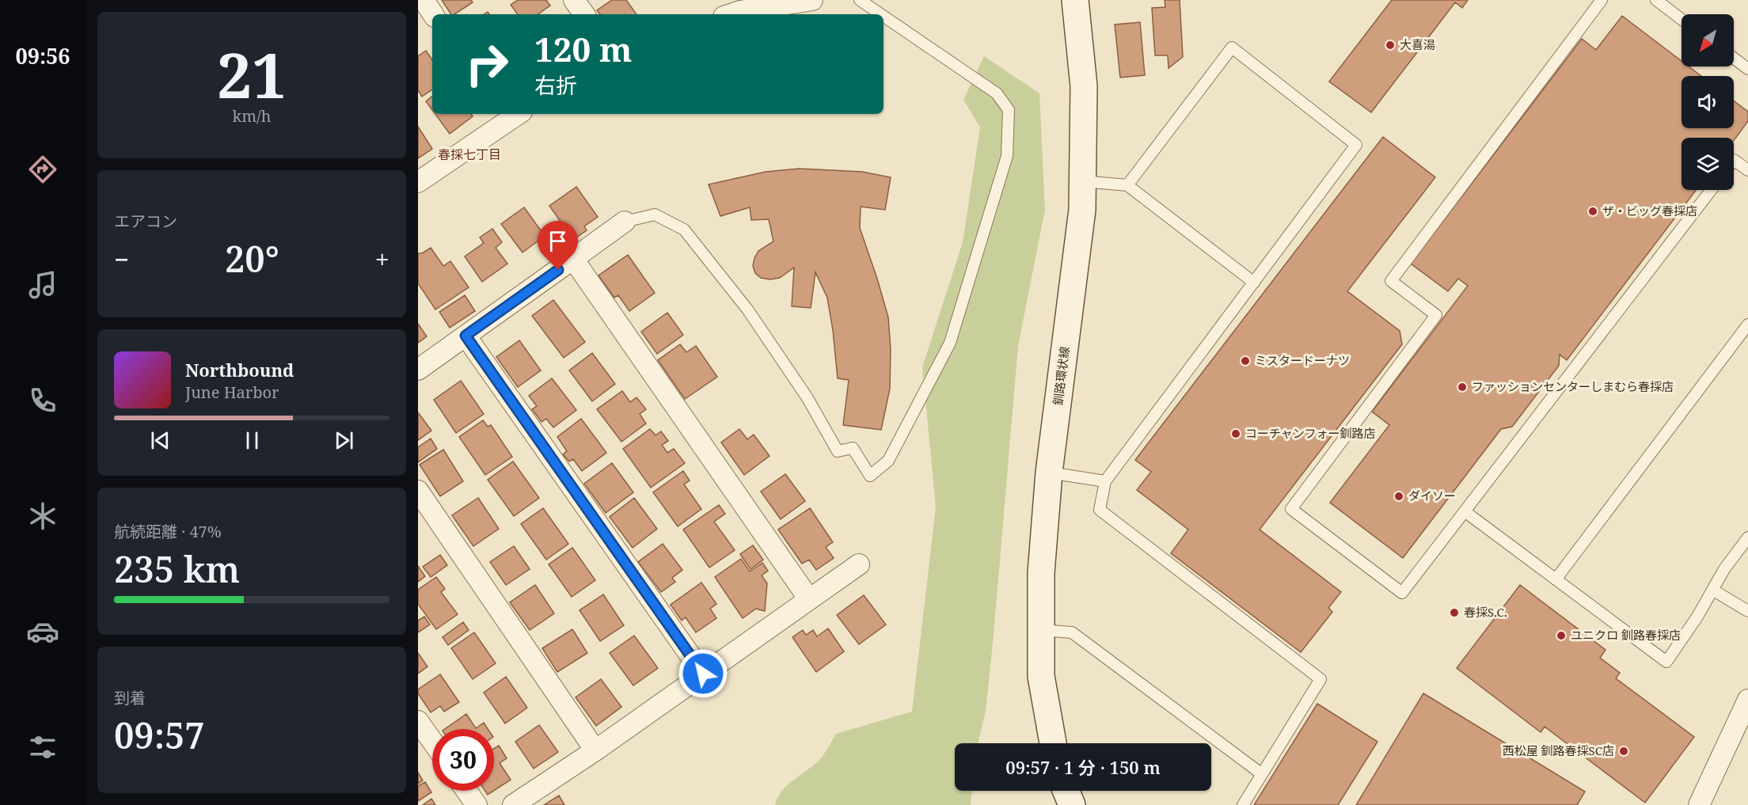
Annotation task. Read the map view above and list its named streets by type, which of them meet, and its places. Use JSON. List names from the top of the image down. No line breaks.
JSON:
{"streets":{"street":["釧路環状線"]},"districts":["春採七丁目"],"places":["大喜湯","ザ・ビッグ春採店","ミスタードーナツ","ファッションセンターしまむら春採店","コーチャンフォー釧路店","ダイソー","春採S.C.","ユニクロ 釧路春採店","西松屋 釧路春採SC店"],"north":"bottom left","page":{"tabs":"09:56","tile":[["21","km/h"],"エアコン",["航続距離 · 47%","235 km"],["到着","09:57"]],"turn":["120 m","右折"],"heat":["−","20°","+"],"song":["Northbound","June Harbor"],"limit":"30","trip":"09:57 · 1 分 · 150 m"}}
